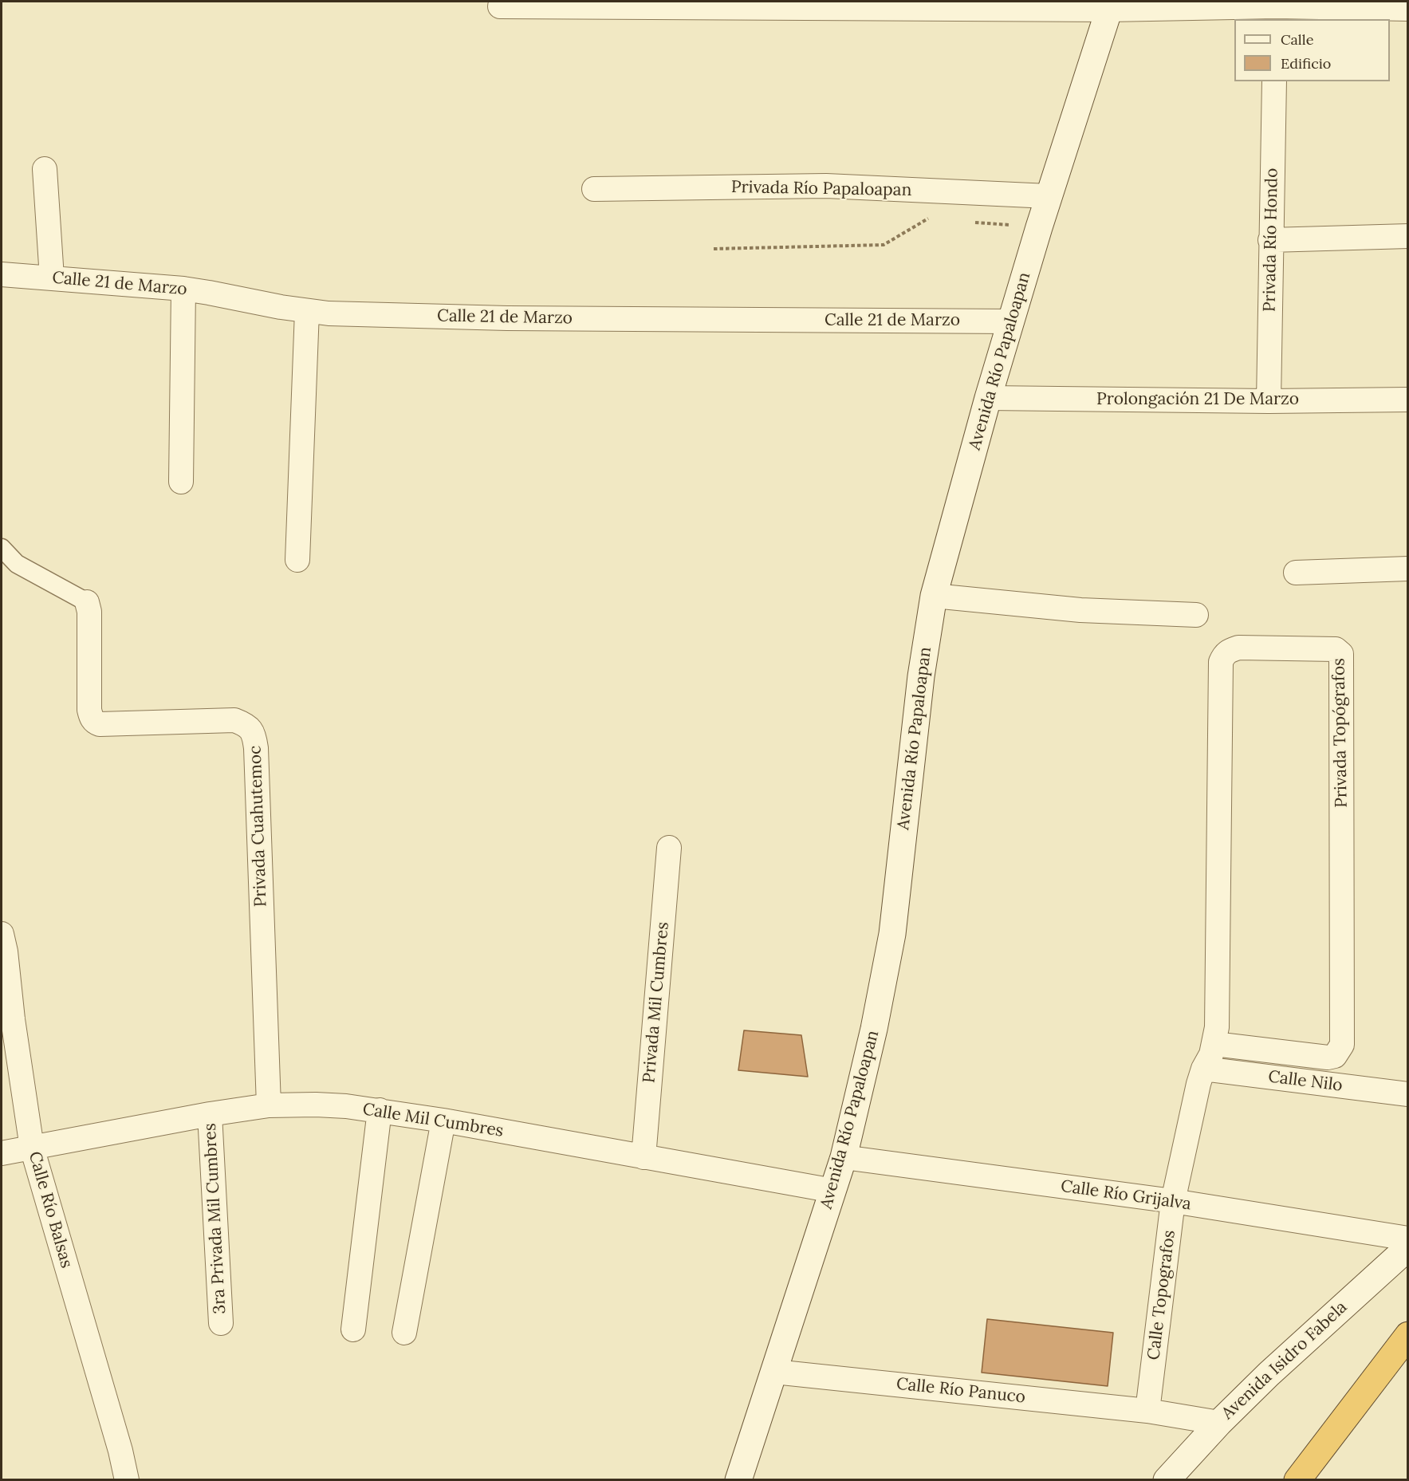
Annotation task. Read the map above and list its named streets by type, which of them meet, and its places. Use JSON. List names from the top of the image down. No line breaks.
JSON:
{"streets":{"main road":["Avenida Río Papaloapan","Avenida Isidro Fabela"],"street":["Privada Río Papaloapan","Privada Río Hondo","Calle 21 de Marzo","Prolongación 21 De Marzo","Privada Topógrafos","Privada Cuahutemoc","Privada Mil Cumbres","Calle Nilo","Calle Mil Cumbres","Calle Río Grijalva","Calle Río Balsas","3ra Privada Mil Cumbres","Calle Topografos","Calle Río Panuco"]},"crossings":[["Privada Río Papaloapan","Avenida Río Papaloapan"],["Privada Río Hondo","Prolongación 21 De Marzo"],["Calle 21 de Marzo","Avenida Río Papaloapan"],["Avenida Río Papaloapan","Prolongación 21 De Marzo"],["Avenida Río Papaloapan","Calle Mil Cumbres"],["Avenida Río Papaloapan","Calle Río Grijalva"],["Avenida Río Papaloapan","Calle Río Panuco"],["Privada Topógrafos","Calle Nilo"],["Privada Topógrafos","Calle Topografos"],["Privada Cuahutemoc","Calle Mil Cumbres"],["Privada Mil Cumbres","Calle Mil Cumbres"],["Calle Nilo","Calle Topografos"],["Calle Mil Cumbres","Calle Río Balsas"],["Calle Mil Cumbres","3ra Privada Mil Cumbres"],["Calle Río Grijalva","Calle Topografos"],["Calle Topografos","Calle Río Panuco"],["Avenida Isidro Fabela","Calle Río Panuco"]],"legend":["Calle","Edificio"]}
